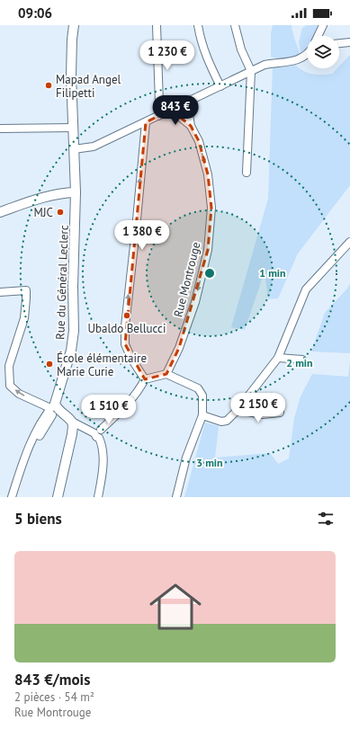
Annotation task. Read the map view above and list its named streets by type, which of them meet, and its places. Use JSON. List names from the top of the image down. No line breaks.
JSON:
{"streets":{"main road":["Rue du Général Leclerc"],"street":["Rue Montrouge"]},"places":["Mapad Angel Filipetti","MJC","Ubaldo Bellucci","École élémentaire Marie Curie"],"page":{"status":"09:06","price":["1 230 €","843 €","1 380 €","2 150 €","1 510 €"],"heading":"5 biens","list":[{"name":"843 €/mois","note":"2 pièces · 54 m² · Rue Montrouge"}]},"rings":["1 min","2 min","3 min"]}
